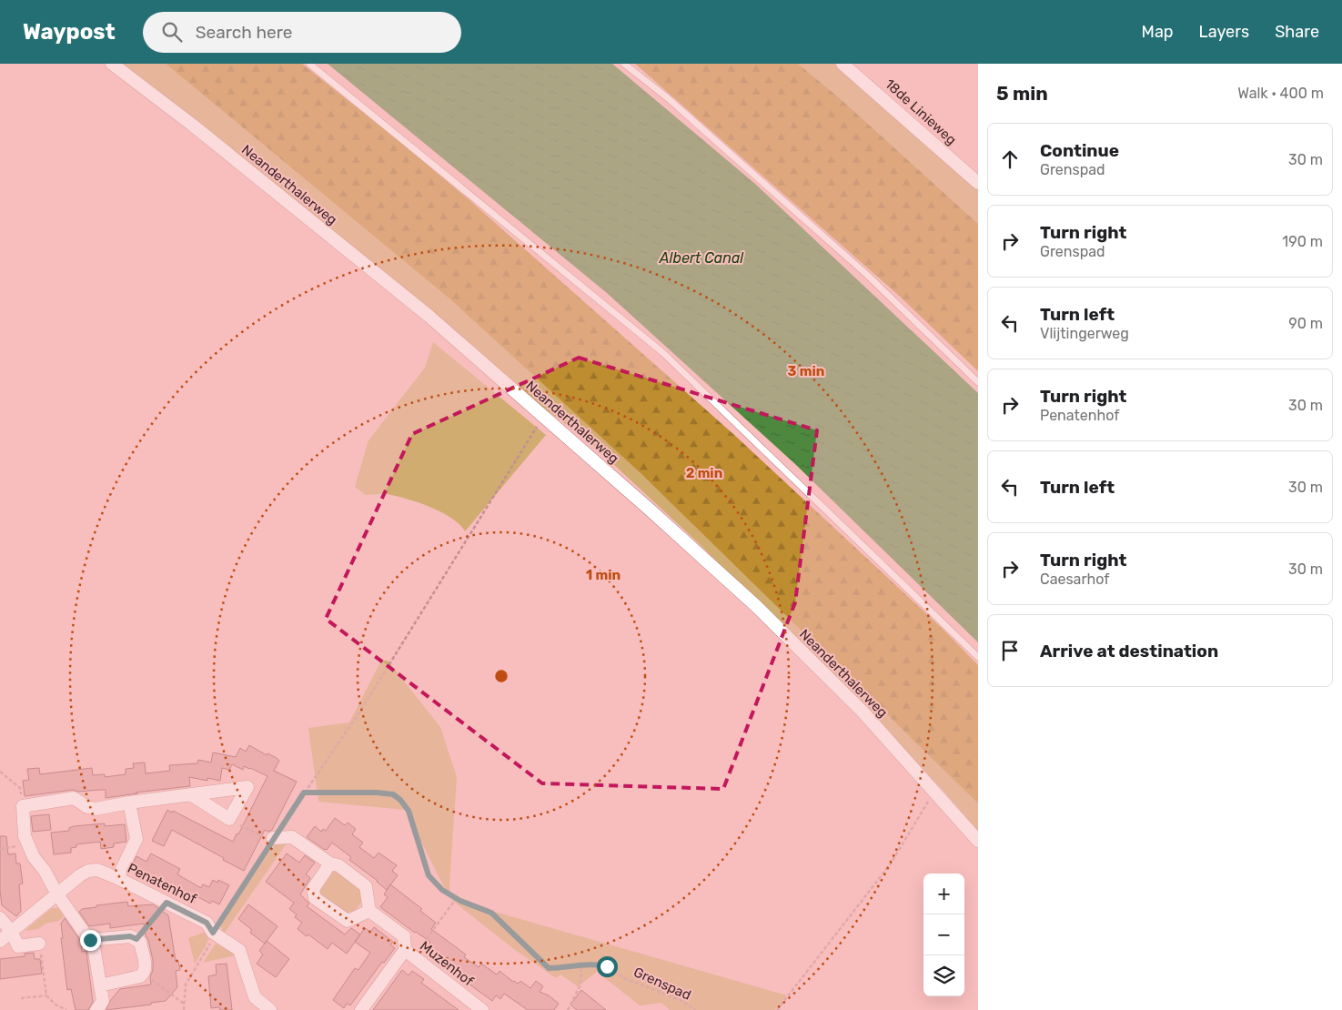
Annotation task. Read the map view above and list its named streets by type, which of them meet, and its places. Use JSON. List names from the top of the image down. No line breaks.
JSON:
{"streets":{"street":["18de Linieweg","Neanderthalerweg","Penatenhof","Muzenhof"],"path":["Grenspad"]},"water":["Albert Canal"],"page":{"header":"Waypost","search":"Search here","nav":["Map","Layers","Share"],"heading":["5 min","Walk · 400 m"],"list":[["Continue","Grenspad","30 m"],["Turn right","Grenspad","190 m"],["Turn left","Vlijtingerweg","90 m"],["Turn right","Penatenhof","30 m"],["Turn left","30 m"],["Turn right","Caesarhof","30 m"],"Arrive at destination"],"map_buttons":["+","−"]},"rings":["3 min","2 min","1 min"]}
